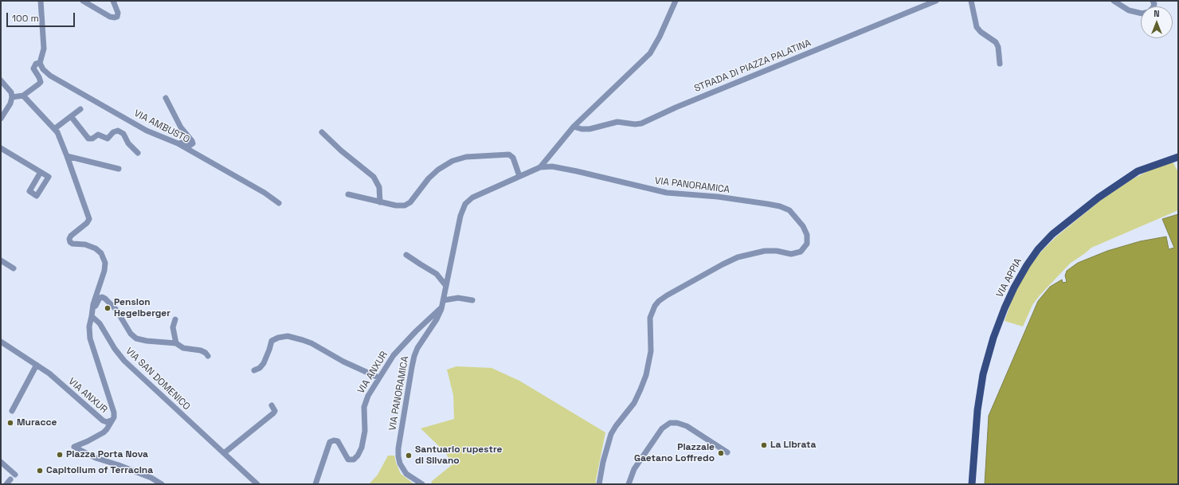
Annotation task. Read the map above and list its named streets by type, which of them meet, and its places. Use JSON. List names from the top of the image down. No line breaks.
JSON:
{"streets":{"main road":["VIA APPIA"],"street":["STRADA DI PIAZZA PALATINA","VIA AMBUSTO","VIA PANORAMICA","VIA ANXUR","VIA SAN DOMENICO"]},"crossings":[["VIA PANORAMICA","VIA ANXUR"]],"places":["Pension Hegelberger","Muracce","La Librata","Piazzale Gaetano Loffredo","Piazza Porta Nova","Santuario rupestre di Silvano","Capitolium of Terracina"],"scale_bar":"100 m","north":"top"}
